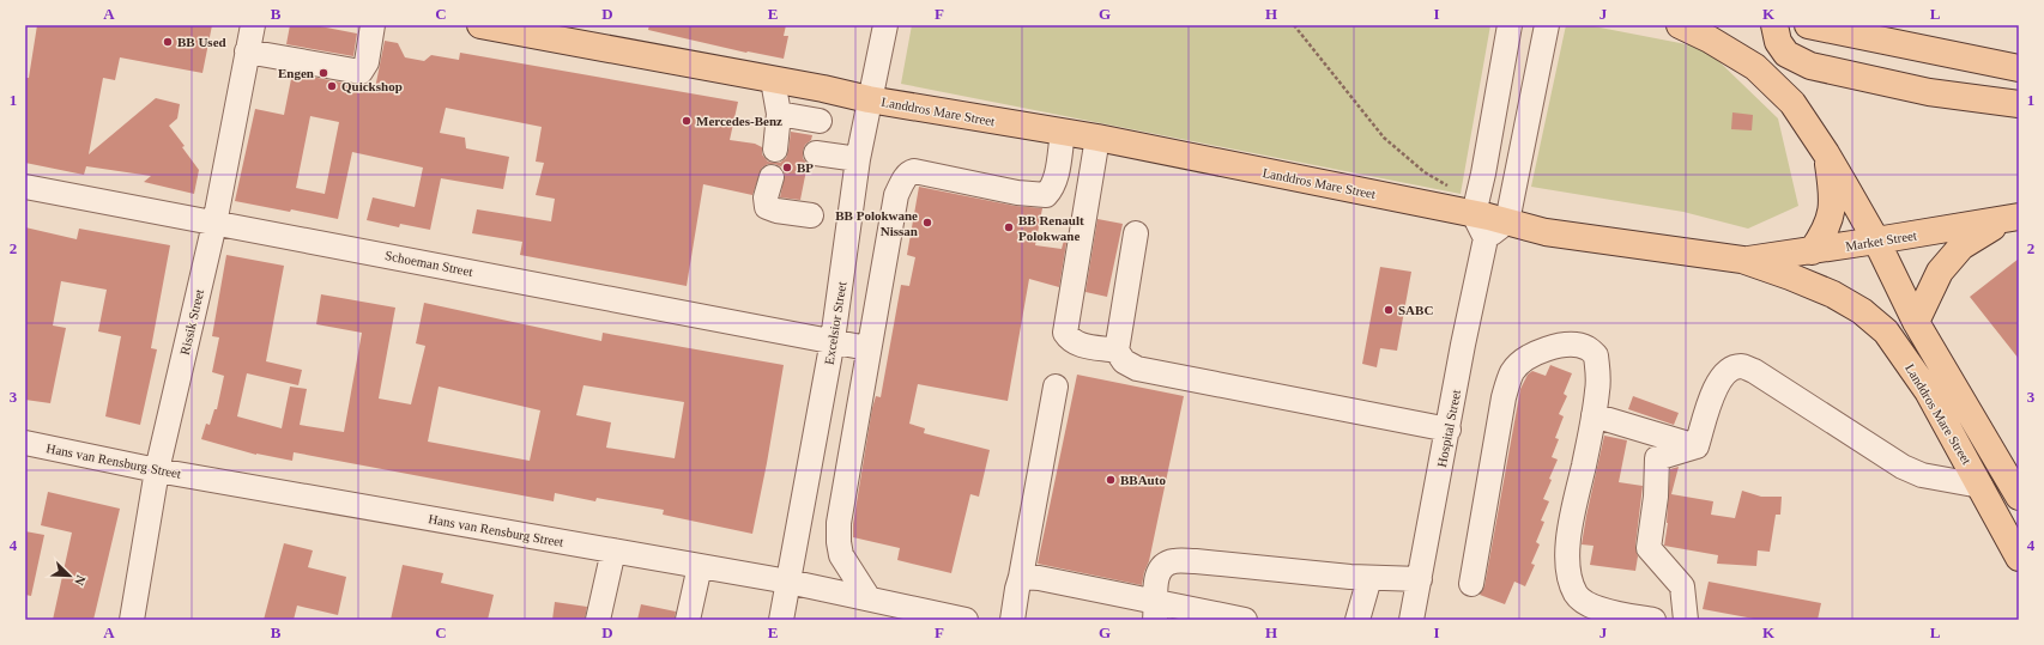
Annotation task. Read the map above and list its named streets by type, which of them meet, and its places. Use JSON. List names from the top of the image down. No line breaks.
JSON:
{"streets":{"main road":["Landdros Mare Street","Market Street"],"street":["Schoeman Street","Rissik Street","Excelsior Street","Hospital Street","Hans van Rensburg Street"]},"crossings":[["Landdros Mare Street","Market Street"],["Landdros Mare Street","Excelsior Street"],["Schoeman Street","Rissik Street"],["Schoeman Street","Excelsior Street"],["Rissik Street","Hans van Rensburg Street"],["Excelsior Street","Hans van Rensburg Street"]],"places":["BB Used","Engen","Quickshop","Mercedes-Benz","BP","BB Polokwane Nissan","BB Renault Polokwane","SABC","BBAuto"],"north":"bottom right","grid":{"columns":["A","B","C","D","E","F","G","H","I","J","K","L"],"rows":["1","2","3","4"]}}
